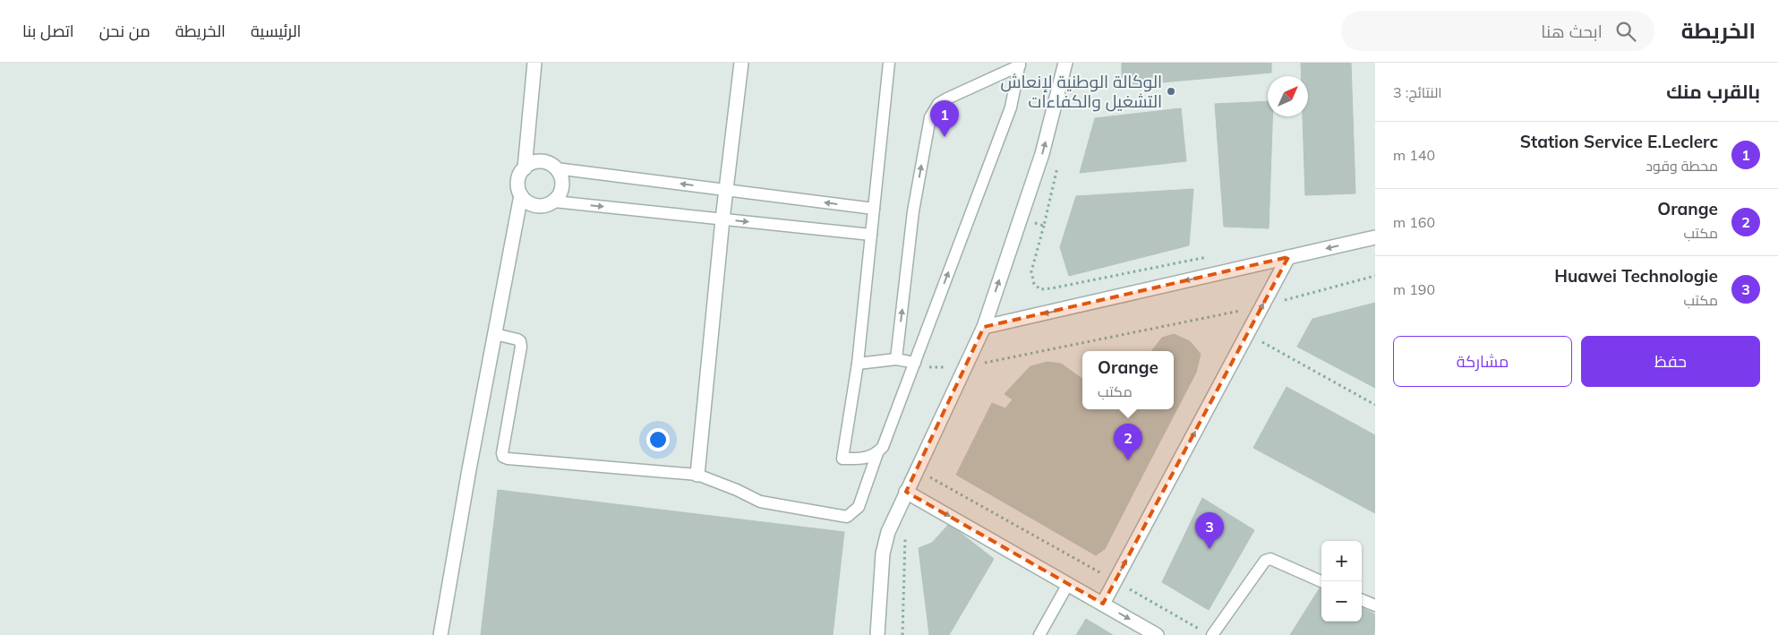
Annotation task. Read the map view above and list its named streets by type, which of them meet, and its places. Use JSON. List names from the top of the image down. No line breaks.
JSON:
{"places":["الوكالة الوطنية لإنعاش التشغيل والكفاءات"],"north":"top right","page":{"header":"الخريطة","search":"ابحث هنا","nav":["الرئيسية","الخريطة","من نحن","اتصل بنا"],"heading":["بالقرب منك","النتائج: 3"],"pins":["1","2","3"],"list":[{"mark":"1","name":"Station Service E.Leclerc","note":"محطة وقود","value":"140 m"},{"mark":"2","name":"Orange","note":"مكتب","value":"160 m"},{"mark":"3","name":"Huawei Technologie","note":"مكتب","value":"190 m"}],"buttons":["حفظ","مشاركة"],"popup":["Orange","مكتب"],"map_buttons":["+","−"]}}
